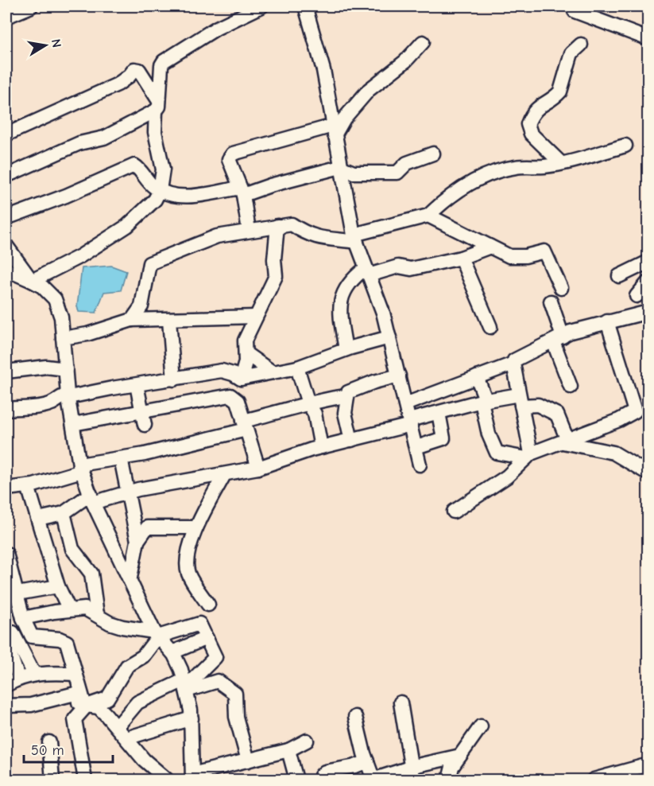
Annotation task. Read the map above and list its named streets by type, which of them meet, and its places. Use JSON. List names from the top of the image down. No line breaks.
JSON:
{"scale_bar":"50 m","north":"right"}
